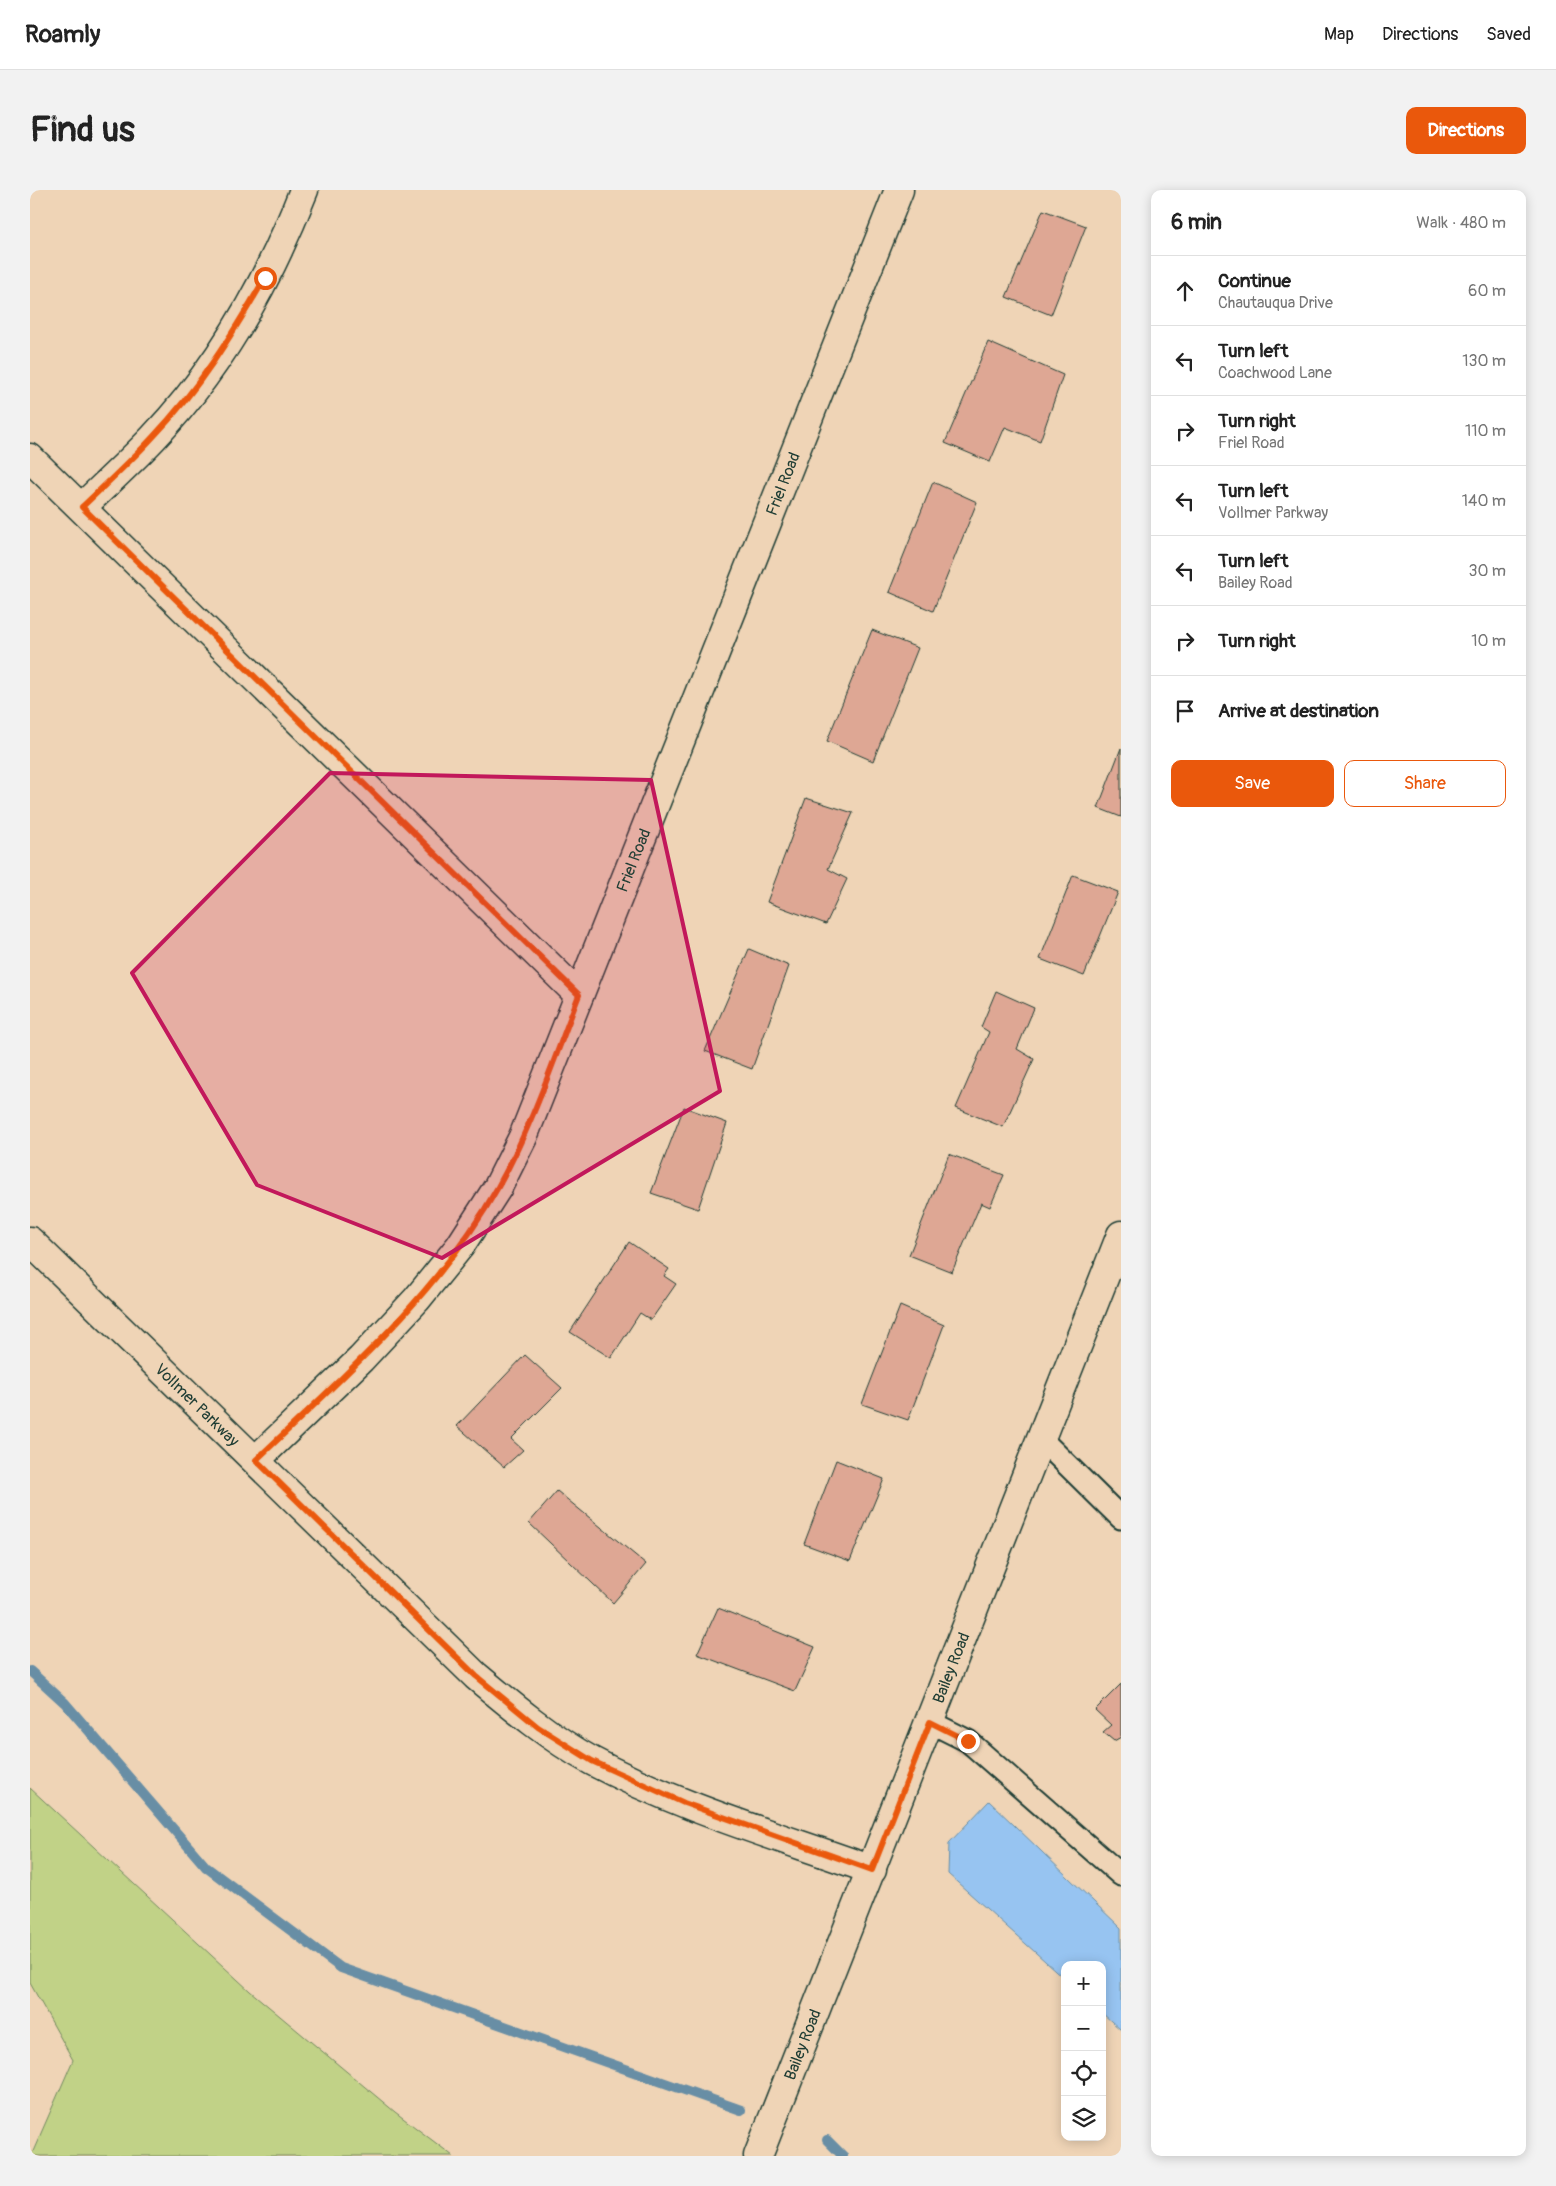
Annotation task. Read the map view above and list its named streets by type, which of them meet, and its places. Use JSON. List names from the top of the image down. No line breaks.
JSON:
{"streets":{"street":["Friel Road","Vollmer Parkway","Bailey Road"]},"crossings":[["Friel Road","Vollmer Parkway"],["Vollmer Parkway","Bailey Road"]],"page":{"header":"Roamly","nav":["Map","Directions","Saved"],"buttons":["Directions",["Save","Share"]],"title":"Find us","heading":["6 min","Walk · 480 m"],"list":[["Continue","Chautauqua Drive","60 m"],["Turn left","Coachwood Lane","130 m"],["Turn right","Friel Road","110 m"],["Turn left","Vollmer Parkway","140 m"],["Turn left","Bailey Road","30 m"],["Turn right","10 m"],"Arrive at destination"],"map_buttons":["+","−"]}}
